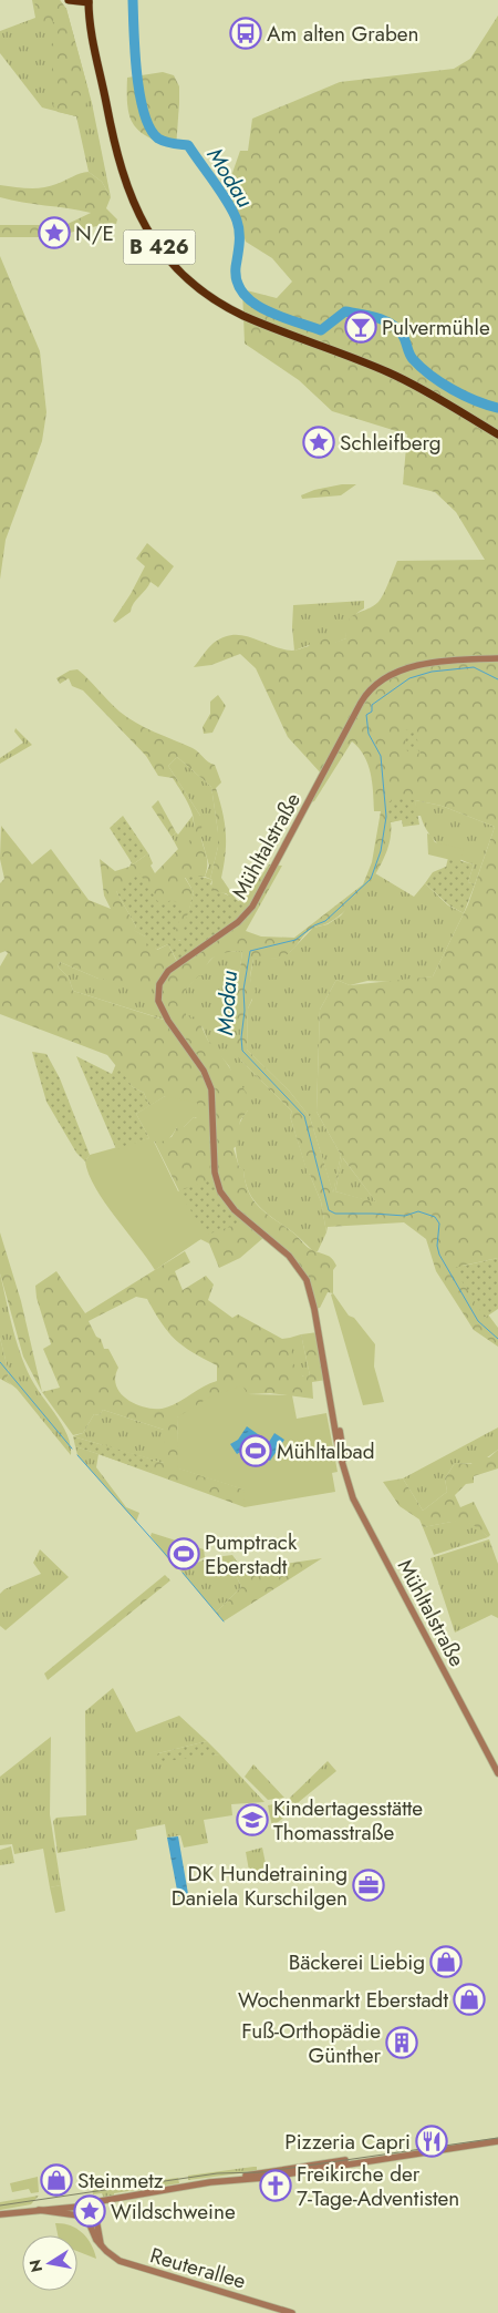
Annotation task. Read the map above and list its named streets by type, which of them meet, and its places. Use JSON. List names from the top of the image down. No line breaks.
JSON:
{"streets":{"main road":["B 426"],"street":["Mühltalstraße","Reuterallee"]},"water":["Modau"],"places":{"bus stop":["Am alten Graben"],"place":["N/E","Schleifberg","Wildschweine"],"bar":["Pulvermühle"],"sports":["Mühltalbad","Pumptrack Eberstadt"],"school or university":["Kindertagesstätte Thomasstraße"],"office":["DK Hundetraining Daniela Kurschilgen"],"shop":["Bäckerei Liebig","Wochenmarkt Eberstadt","Steinmetz"],"building":["Fuß-Orthopädie Günther"],"restaurant":["Pizzeria Capri"],"church":["Freikirche der 7-Tage-Adventisten"]},"north":"left"}
